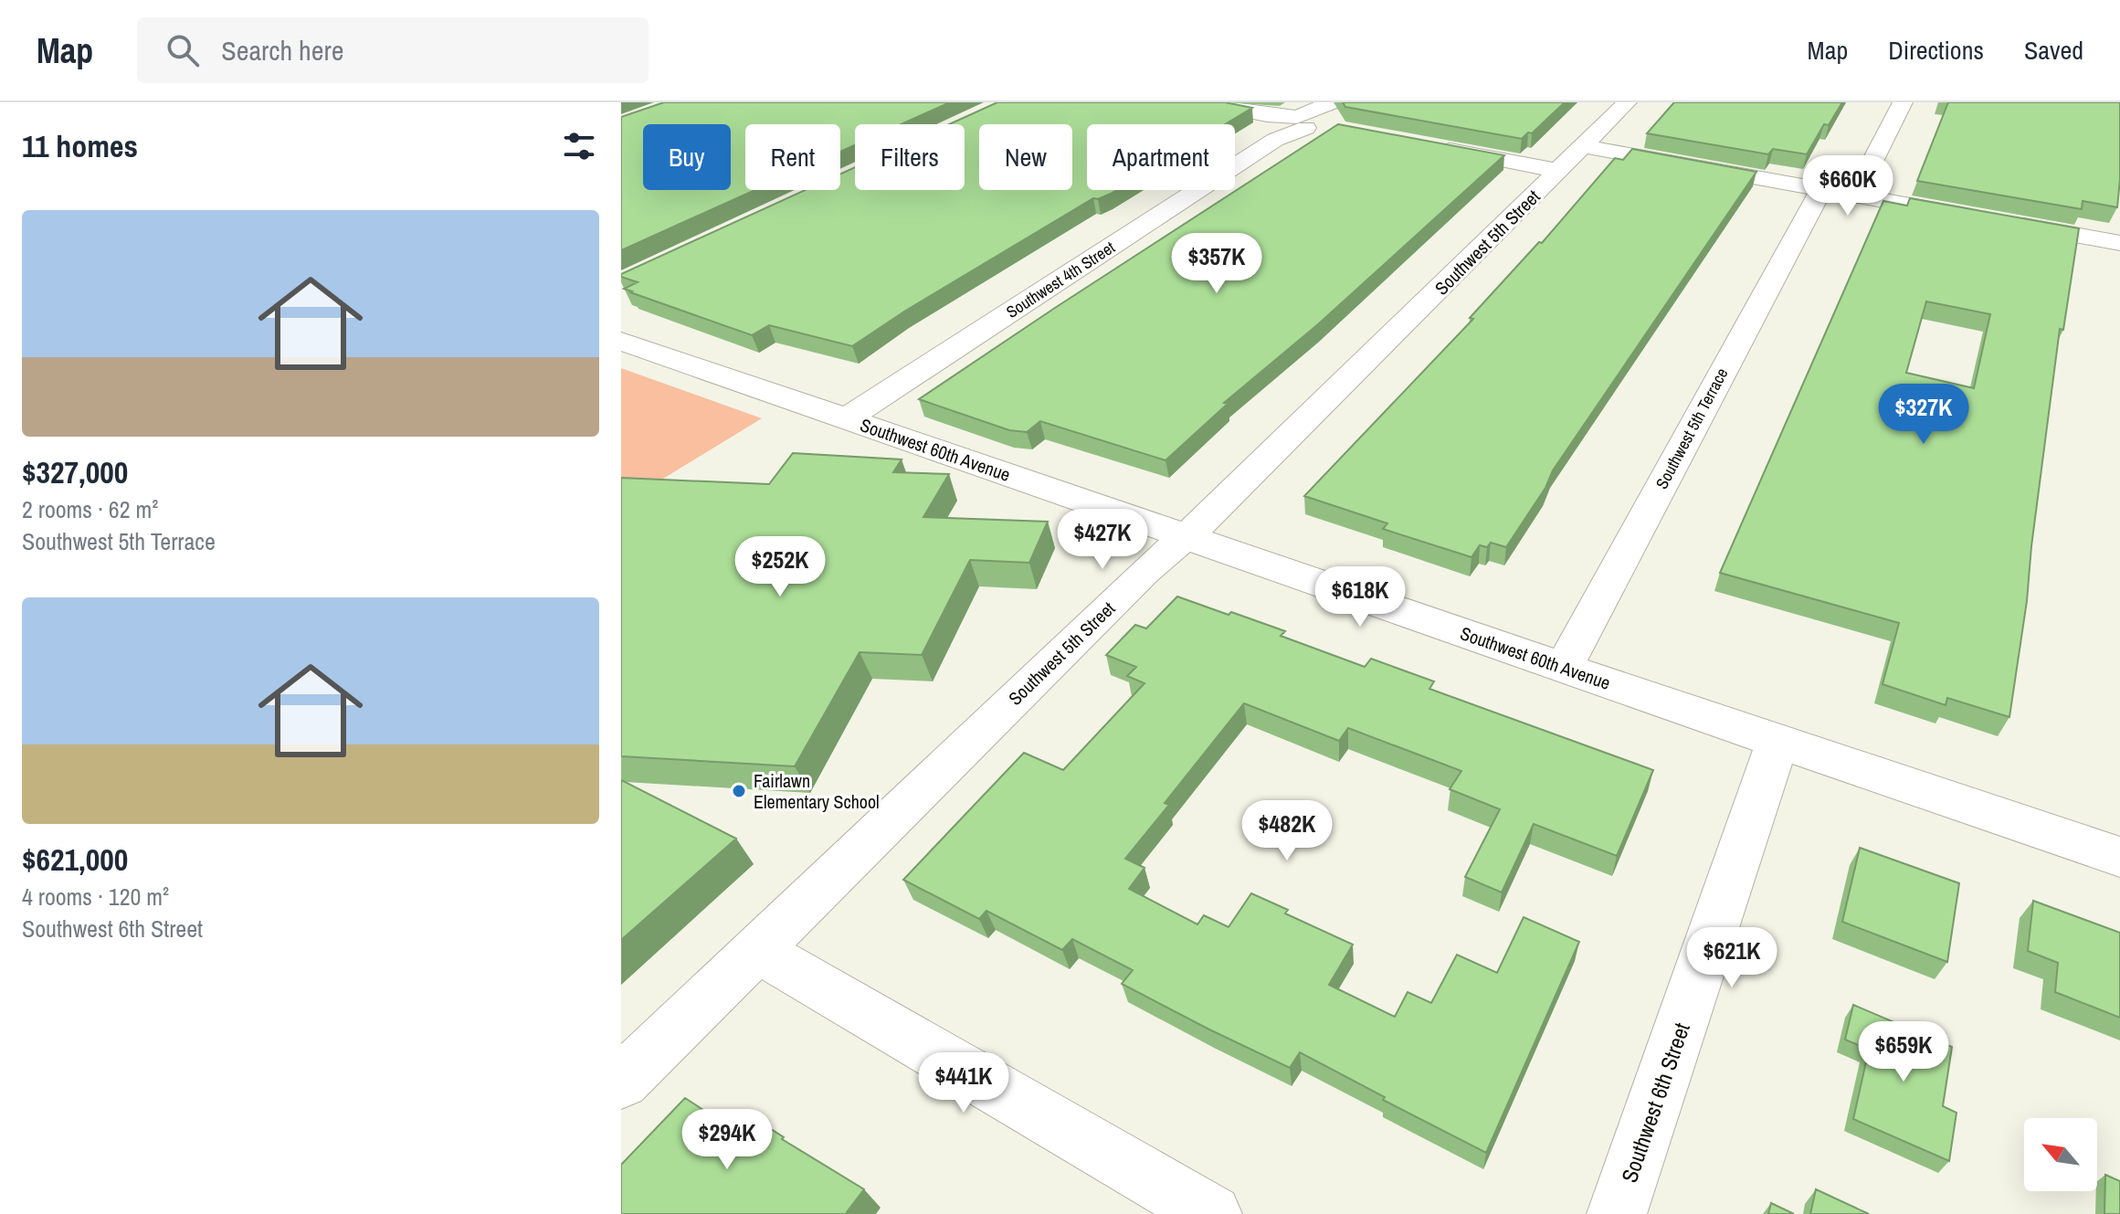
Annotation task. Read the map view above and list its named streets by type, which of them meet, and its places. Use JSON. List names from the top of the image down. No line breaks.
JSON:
{"streets":{"street":["Southwest 5th Street","Southwest 4th Street","Southwest 5th Terrace","Southwest 60th Avenue","Southwest 6th Street"]},"crossings":[["Southwest 5th Street","Southwest 60th Avenue"],["Southwest 4th Street","Southwest 60th Avenue"],["Southwest 5th Terrace","Southwest 60th Avenue"],["Southwest 60th Avenue","Southwest 6th Street"]],"places":["Fairlawn Elementary School"],"north":"top left","page":{"header":"Map","search":"Search here","nav":["Map","Directions","Saved"],"heading":"11 homes","chip":["Buy","Rent","Filters","New","Apartment"],"price":["$660K","$357K","$327K","$427K","$252K","$618K","$482K","$621K","$659K","$441K","$294K"],"list":[{"name":"$327,000","note":"2 rooms · 62 m² · Southwest 5th Terrace"},{"name":"$621,000","note":"4 rooms · 120 m² · Southwest 6th Street"}]}}
